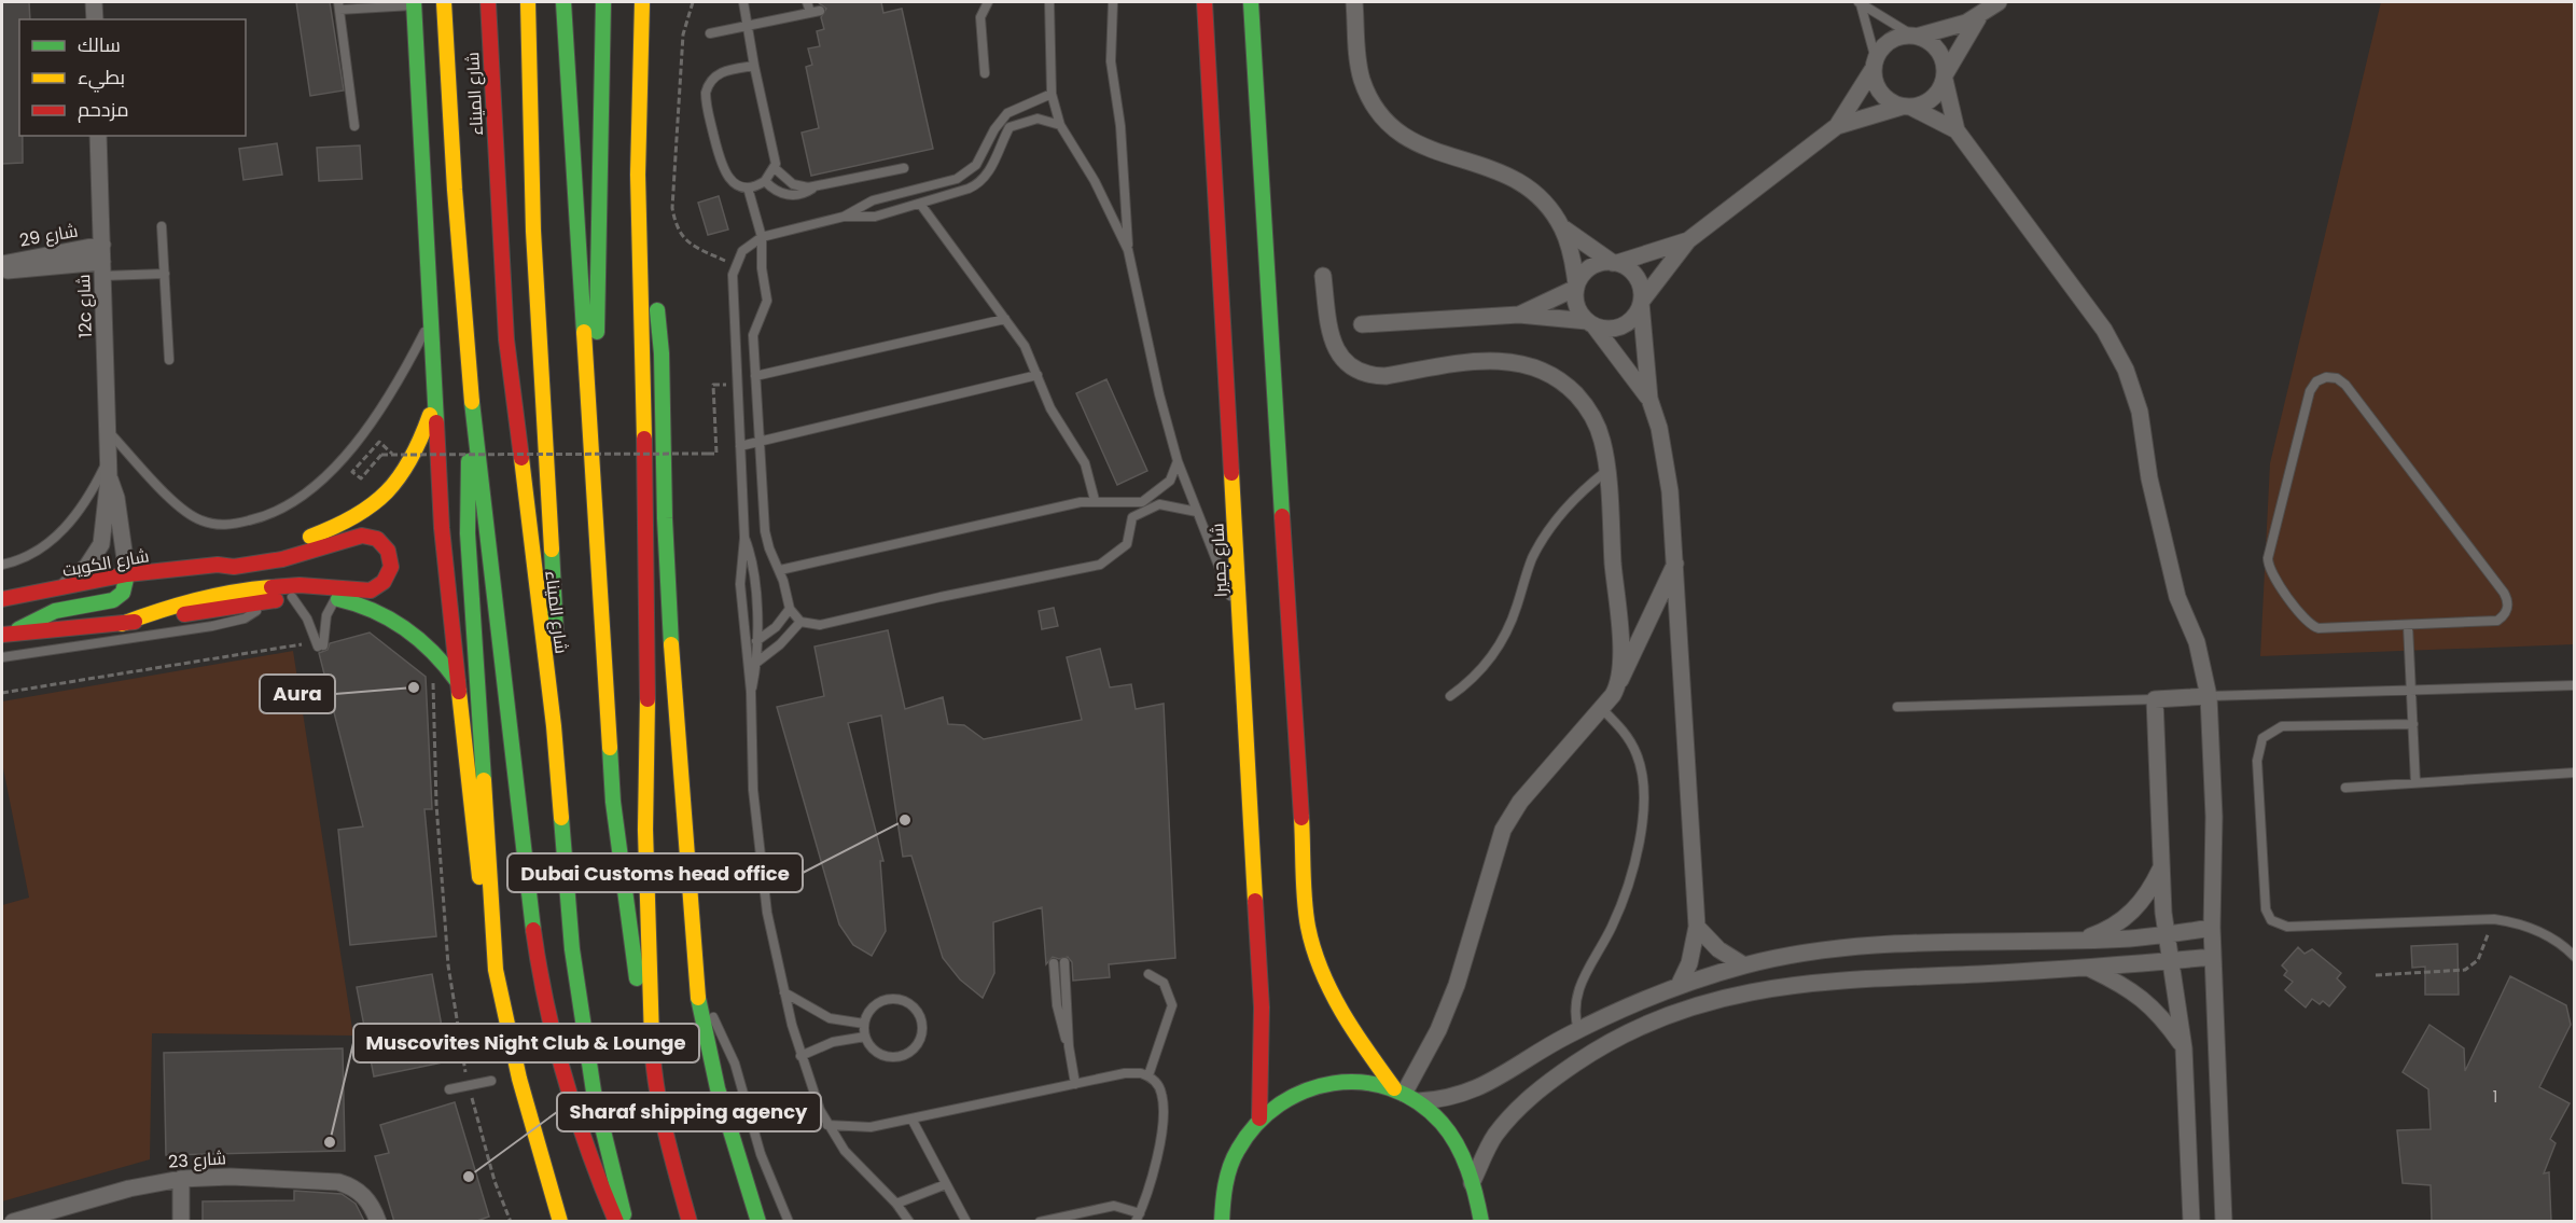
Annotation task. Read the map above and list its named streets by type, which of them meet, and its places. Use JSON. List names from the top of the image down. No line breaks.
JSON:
{"streets":{"main road":["شارع الميناء","شارع جميرا","شارع الكويت"],"street":["شارع 29","12c شارع","شارع 23"]},"crossings":[["شارع 29","12c شارع"],["12c شارع","شارع الكويت"]],"places":["Aura","Dubai Customs head office","Muscovites Night Club & Lounge","Sharaf shipping agency"],"house_numbers":["1"],"legend":["سالك","بطيء","مزدحم"]}
